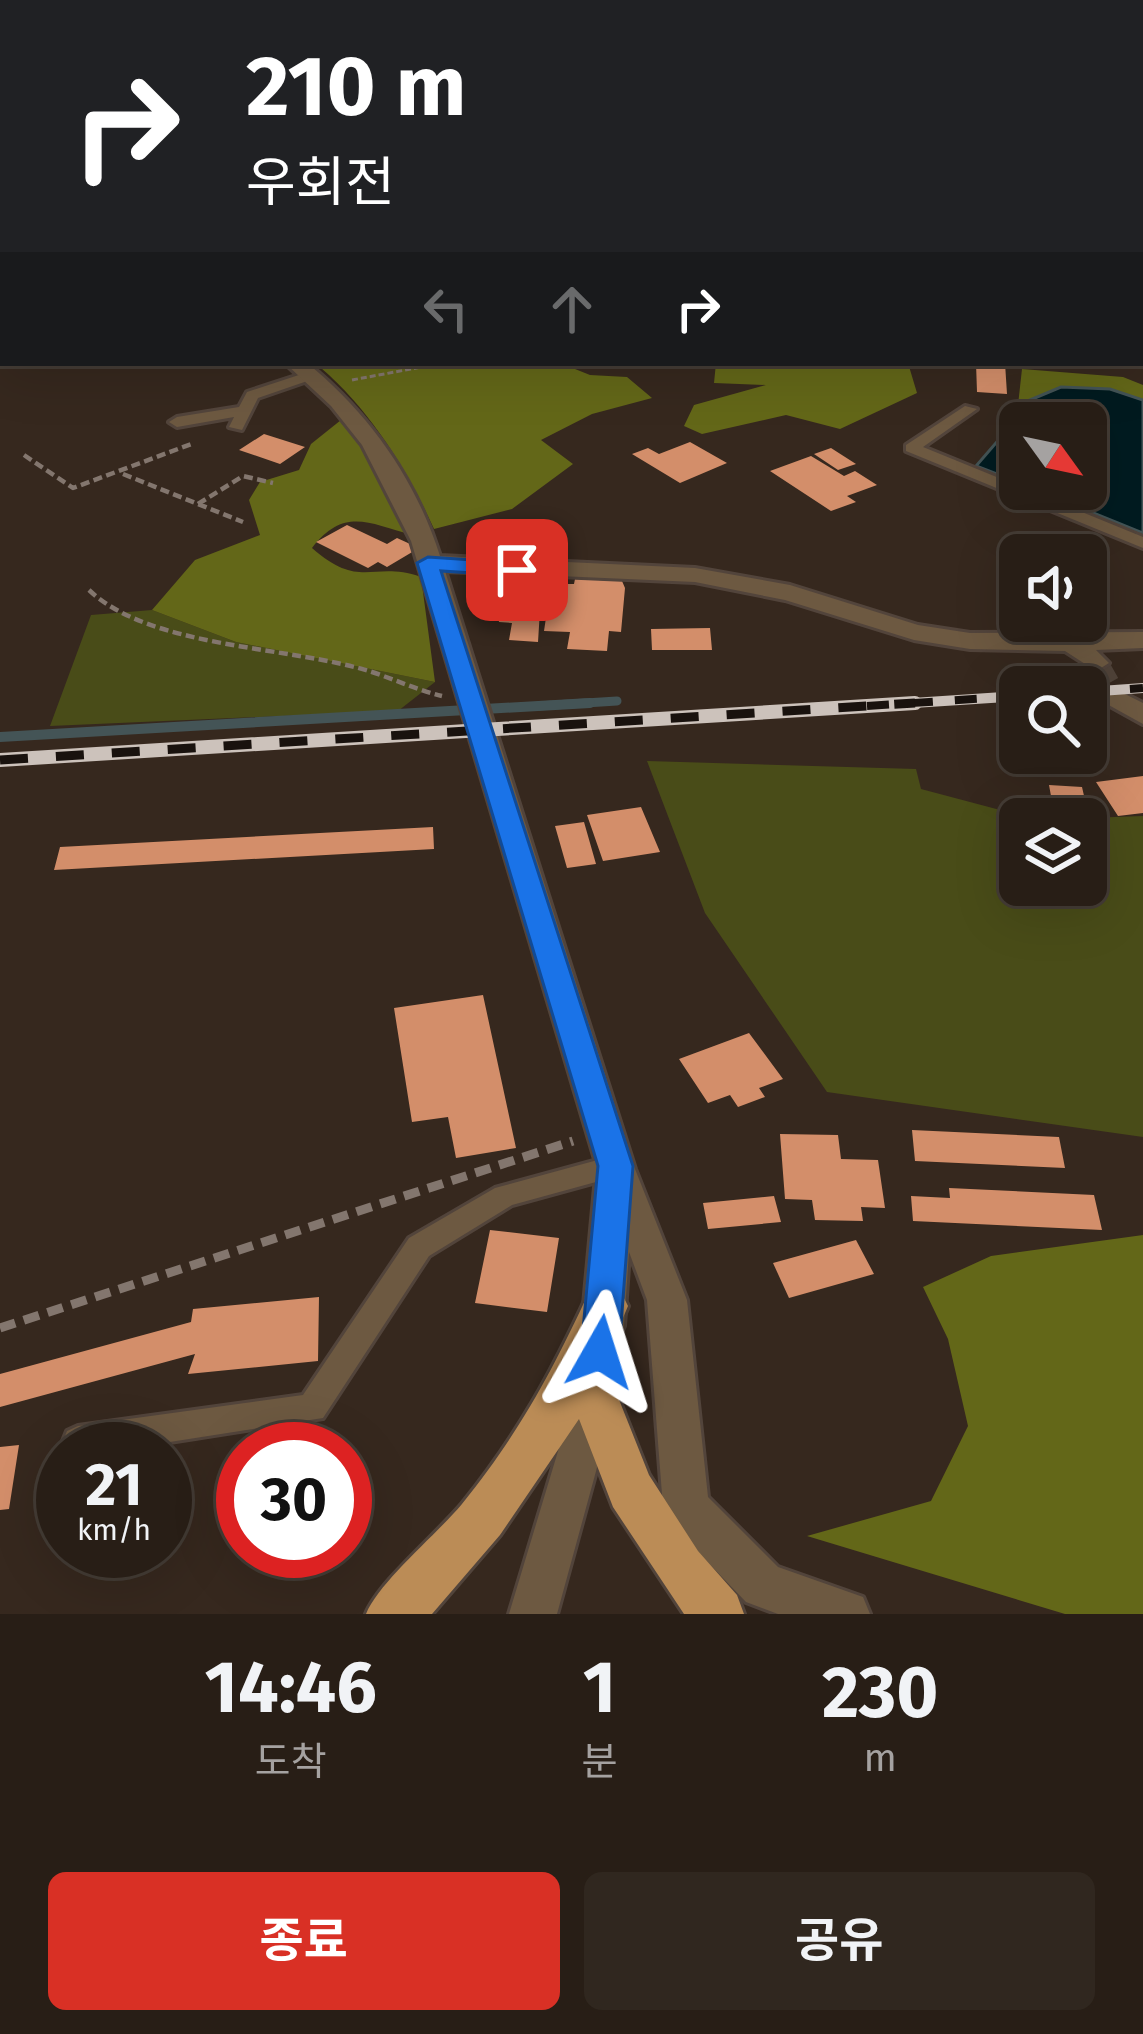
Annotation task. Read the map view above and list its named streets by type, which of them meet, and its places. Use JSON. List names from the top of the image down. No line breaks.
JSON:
{"north":"bottom right","page":{"turn":["210 m","우회전"],"speed":"21 km/h","limit":"30","eta":["14:46","도착","1","분","230","m"],"buttons":["종료","공유"]}}
